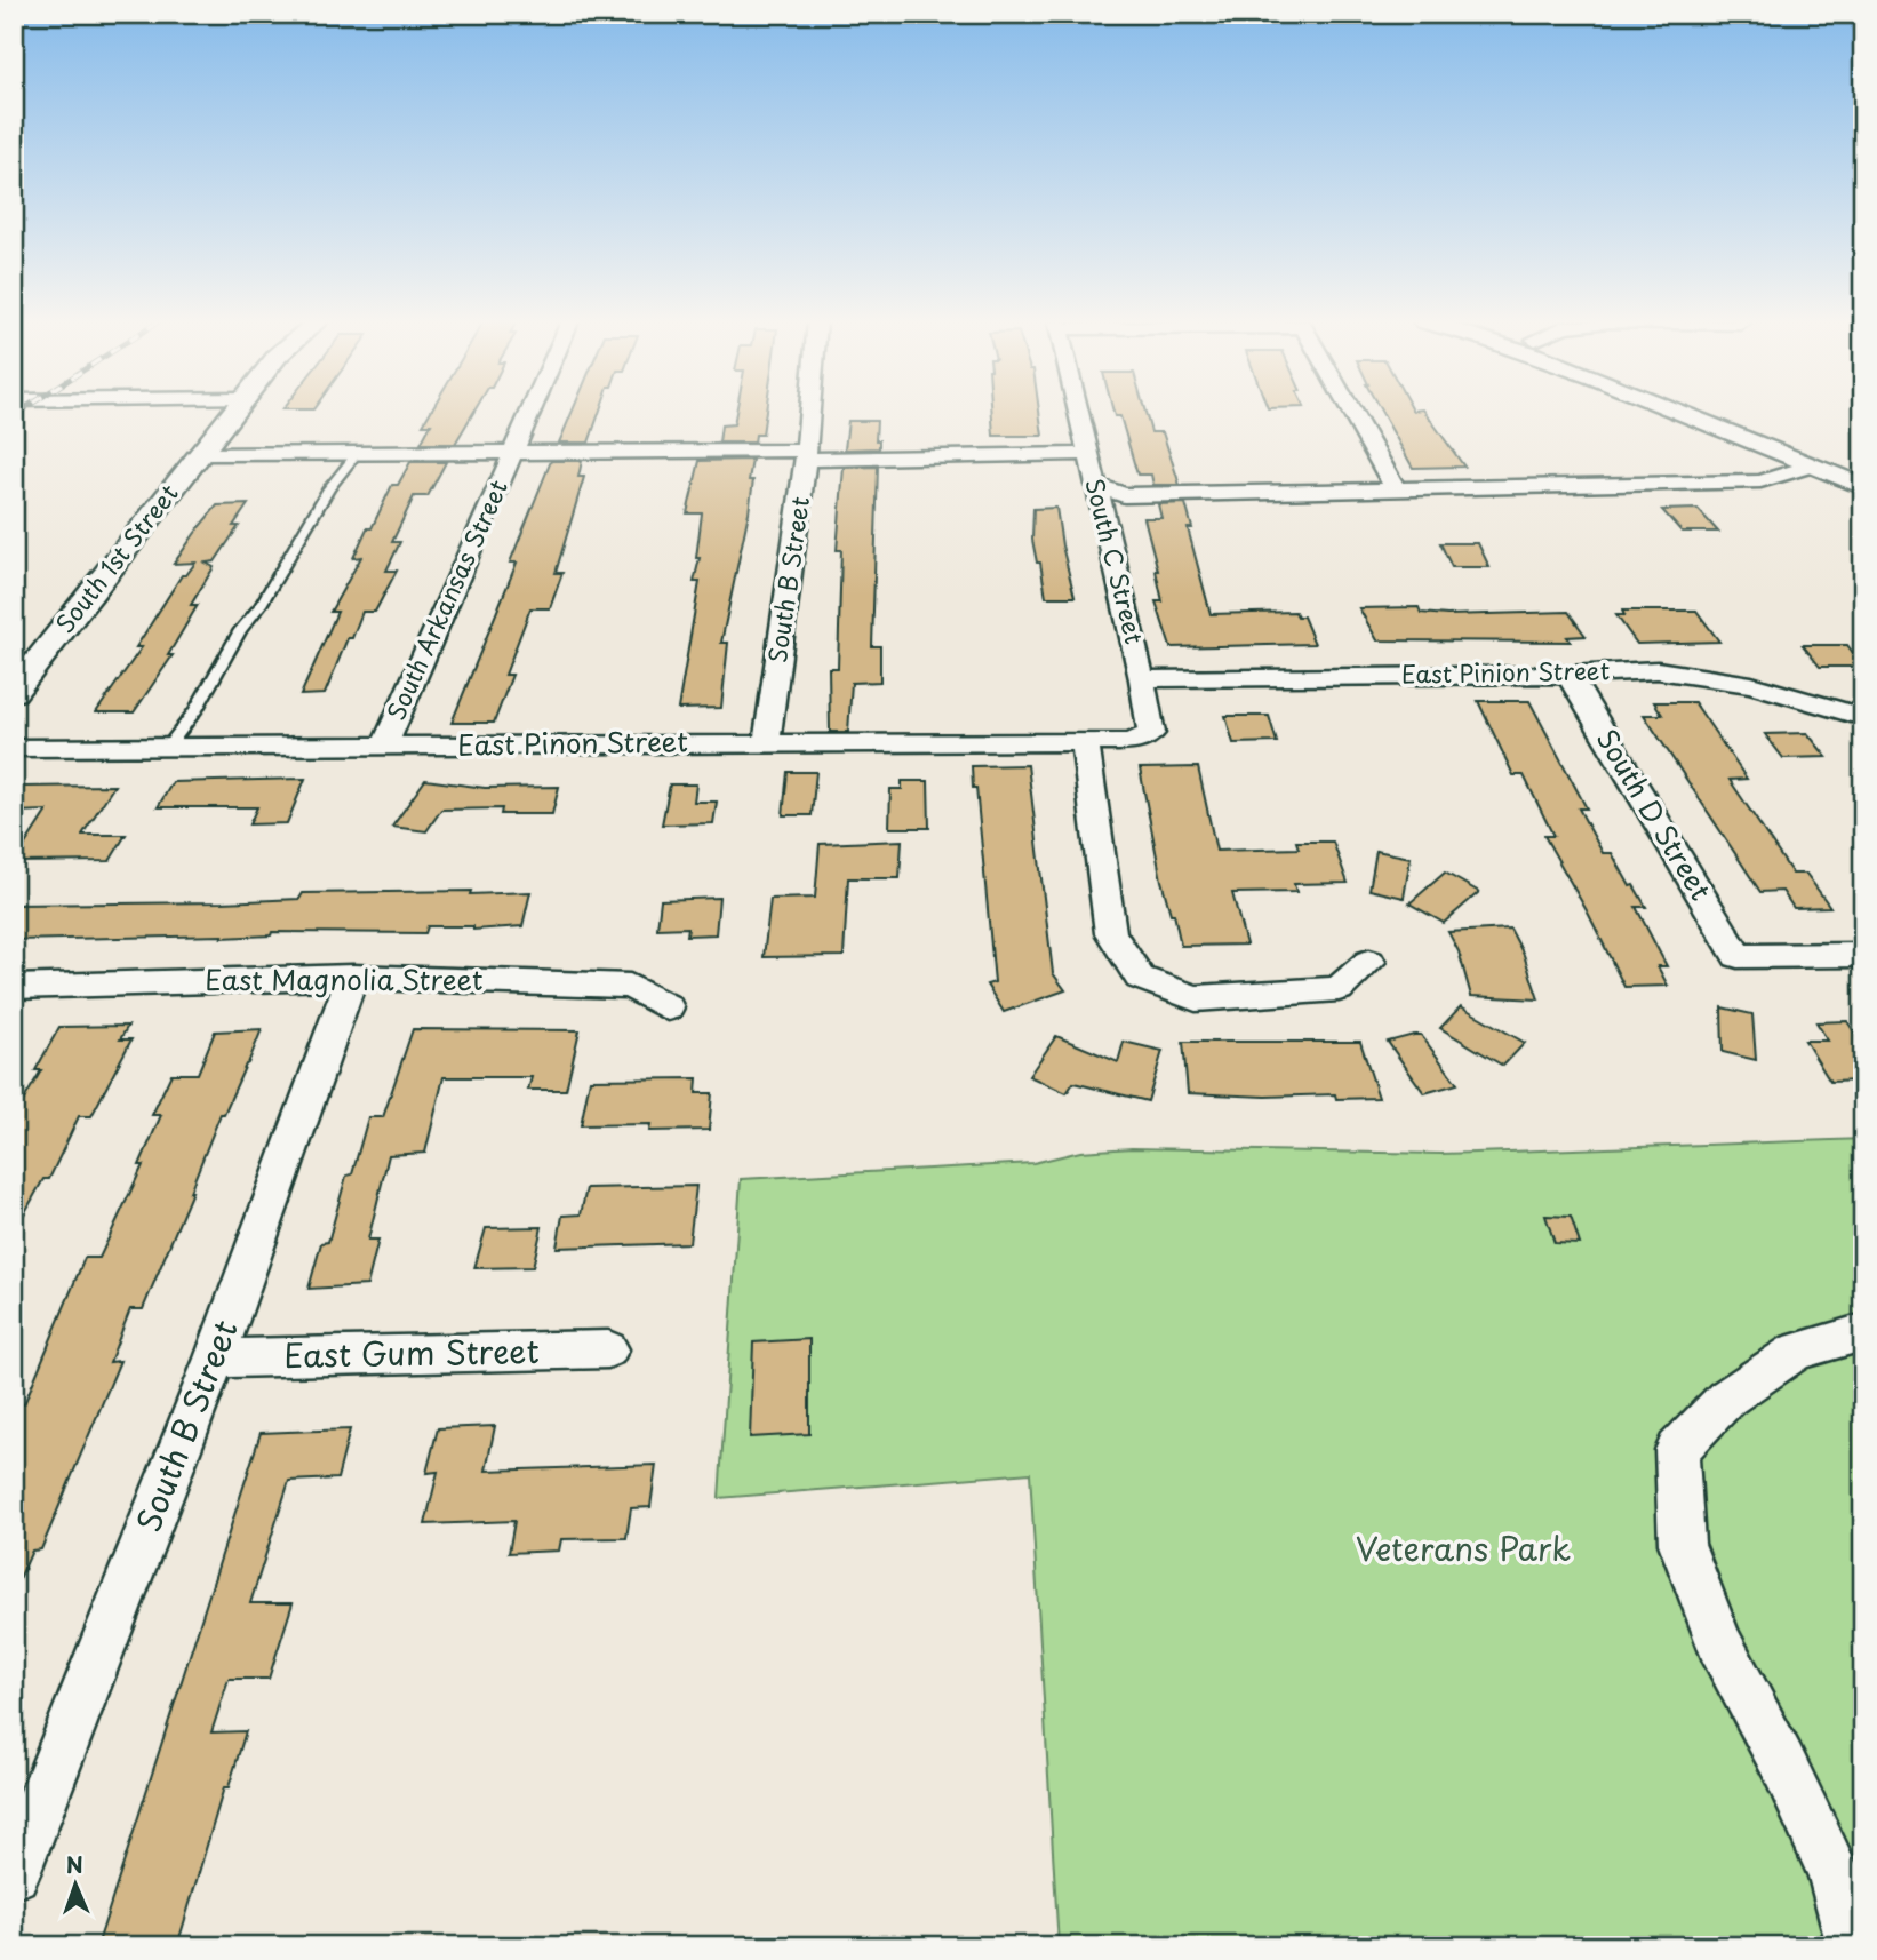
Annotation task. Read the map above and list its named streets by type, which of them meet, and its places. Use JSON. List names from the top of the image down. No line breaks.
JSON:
{"streets":{"street":["South 1st Street","South C Street","South B Street","South Arkansas Street","East Pinion Street","East Pinon Street","South D Street","East Magnolia Street","East Gum Street"]},"crossings":[["South C Street","East Pinion Street"],["South C Street","East Pinon Street"],["South B Street","East Pinon Street"],["South B Street","East Magnolia Street"],["South B Street","East Gum Street"],["South Arkansas Street","East Pinon Street"],["East Pinion Street","South D Street"]],"parks":["Veterans Park"],"north":"top"}
